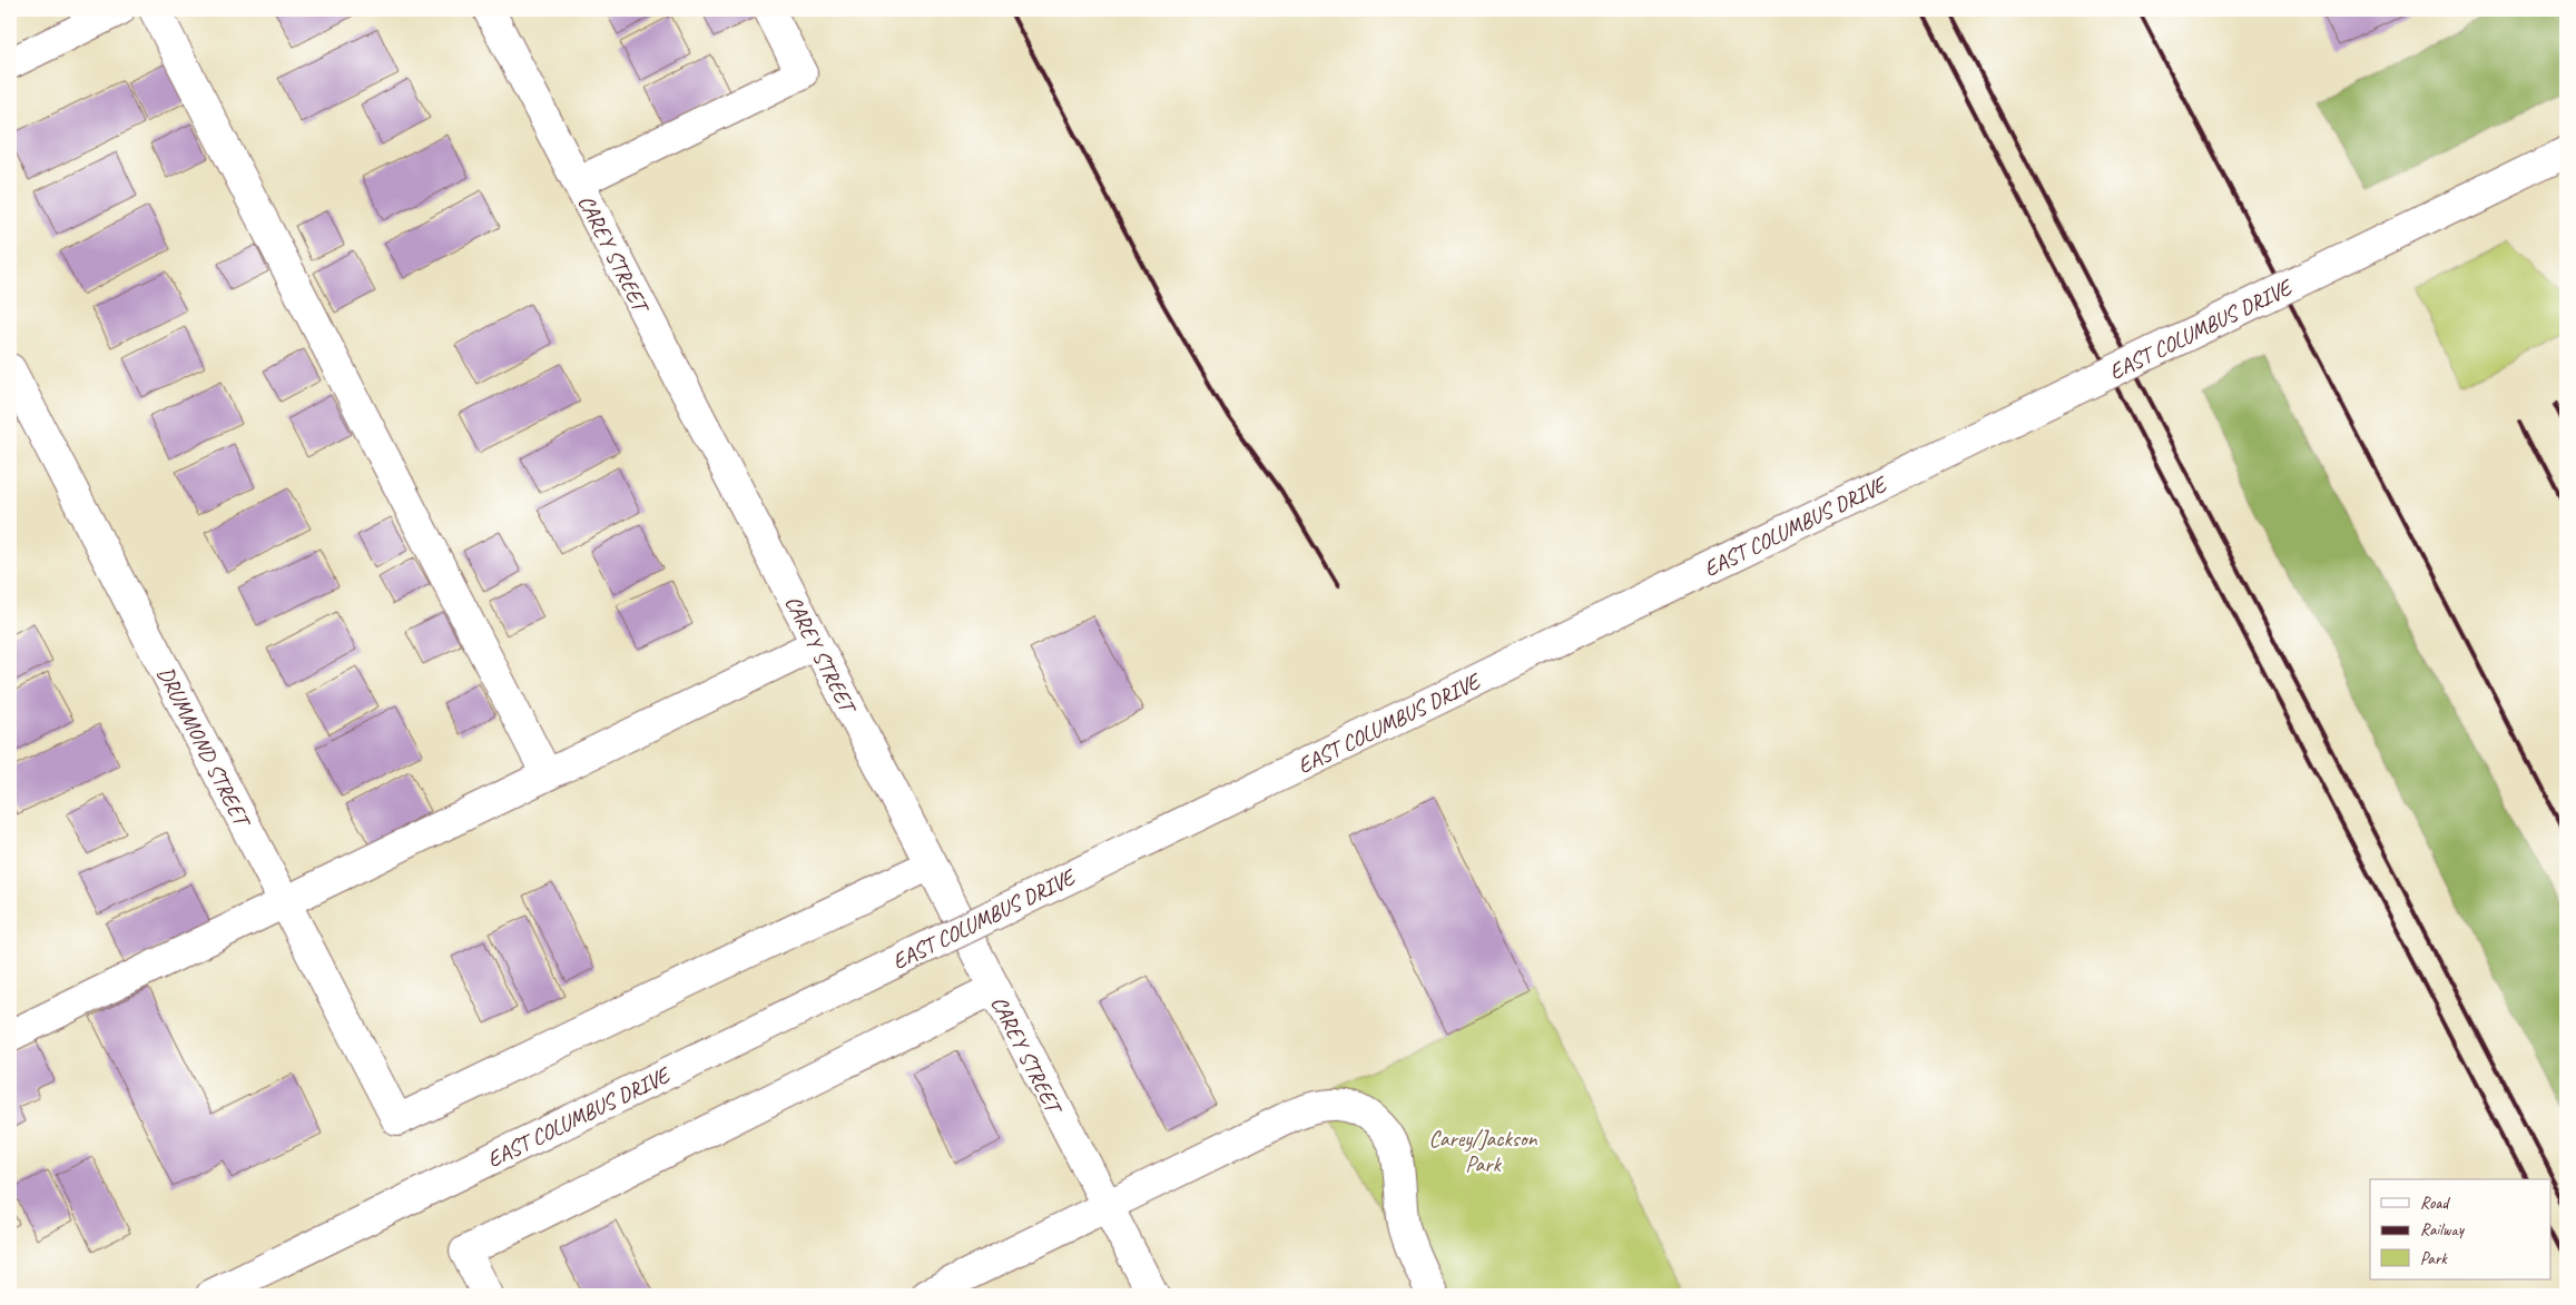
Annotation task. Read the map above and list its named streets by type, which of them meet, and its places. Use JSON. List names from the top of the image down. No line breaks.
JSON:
{"streets":{"street":["CAREY STREET","EAST COLUMBUS DRIVE","DRUMMOND STREET"]},"crossings":[["CAREY STREET","DRUMMOND STREET"]],"parks":["Carey/Jackson Park"],"legend":["Road","Railway","Park"]}
